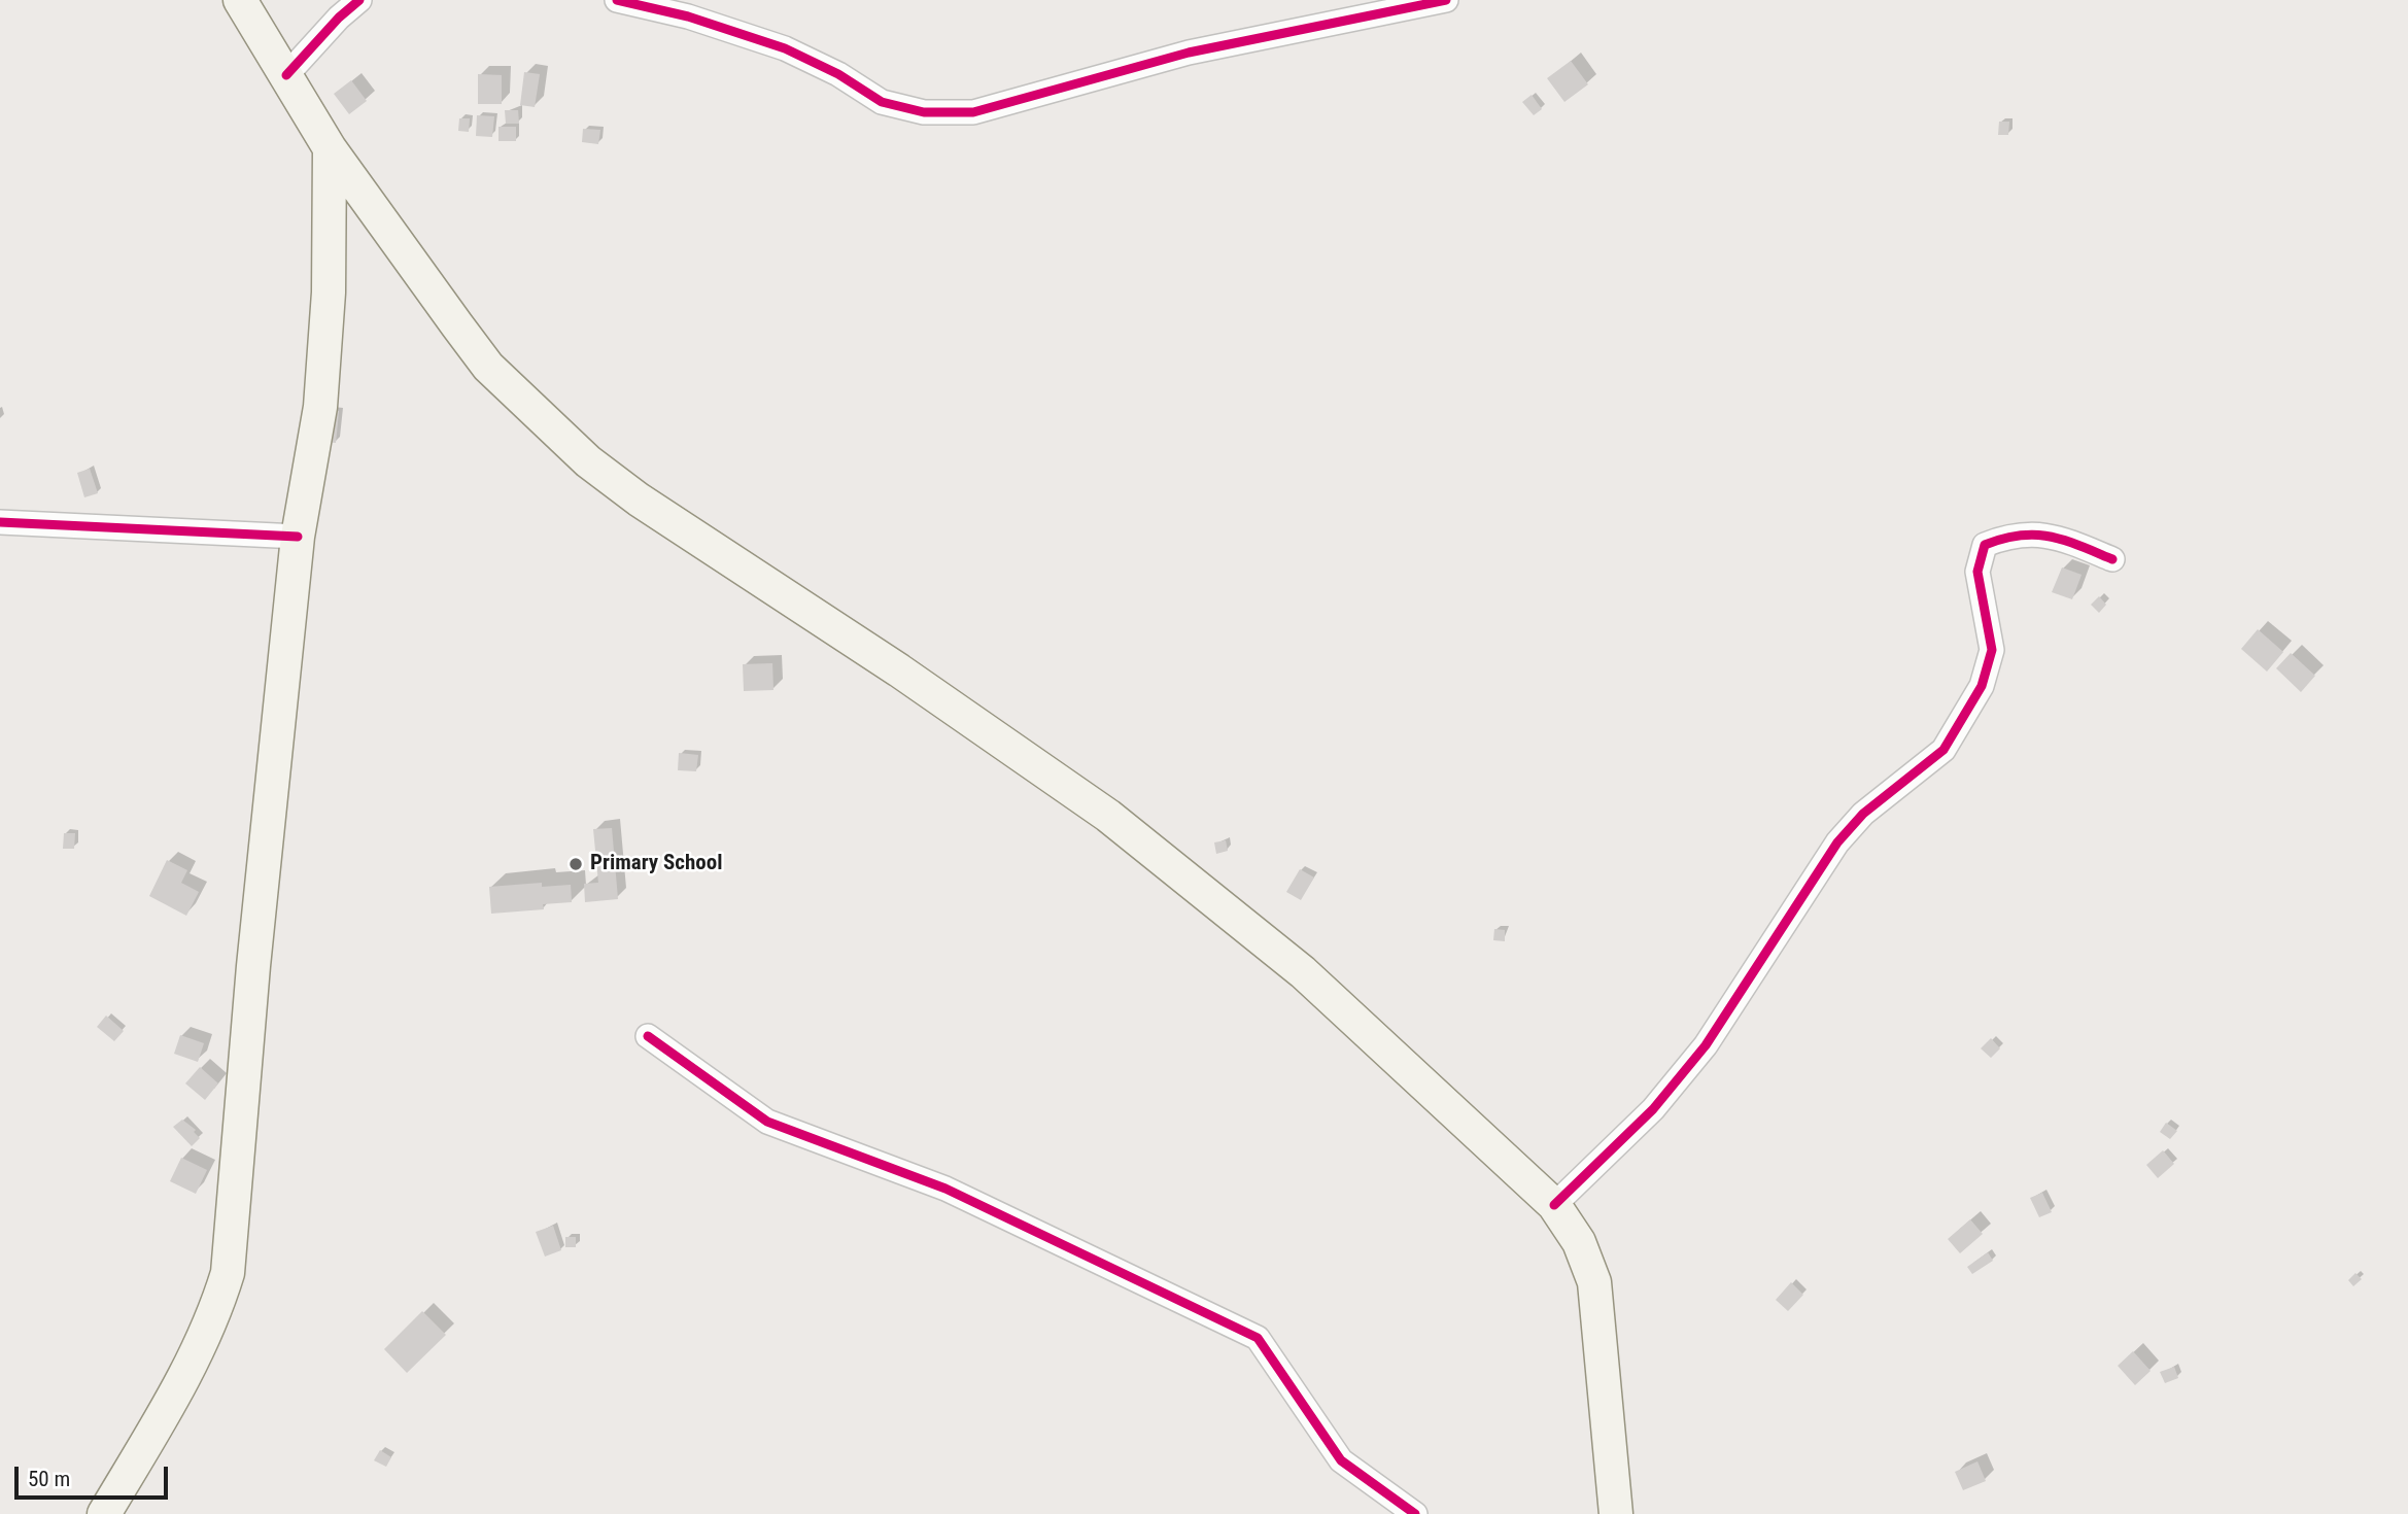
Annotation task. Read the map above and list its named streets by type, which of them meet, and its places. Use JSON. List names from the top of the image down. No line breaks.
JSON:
{"places":["Primary School"],"scale_bar":"50 m"}
